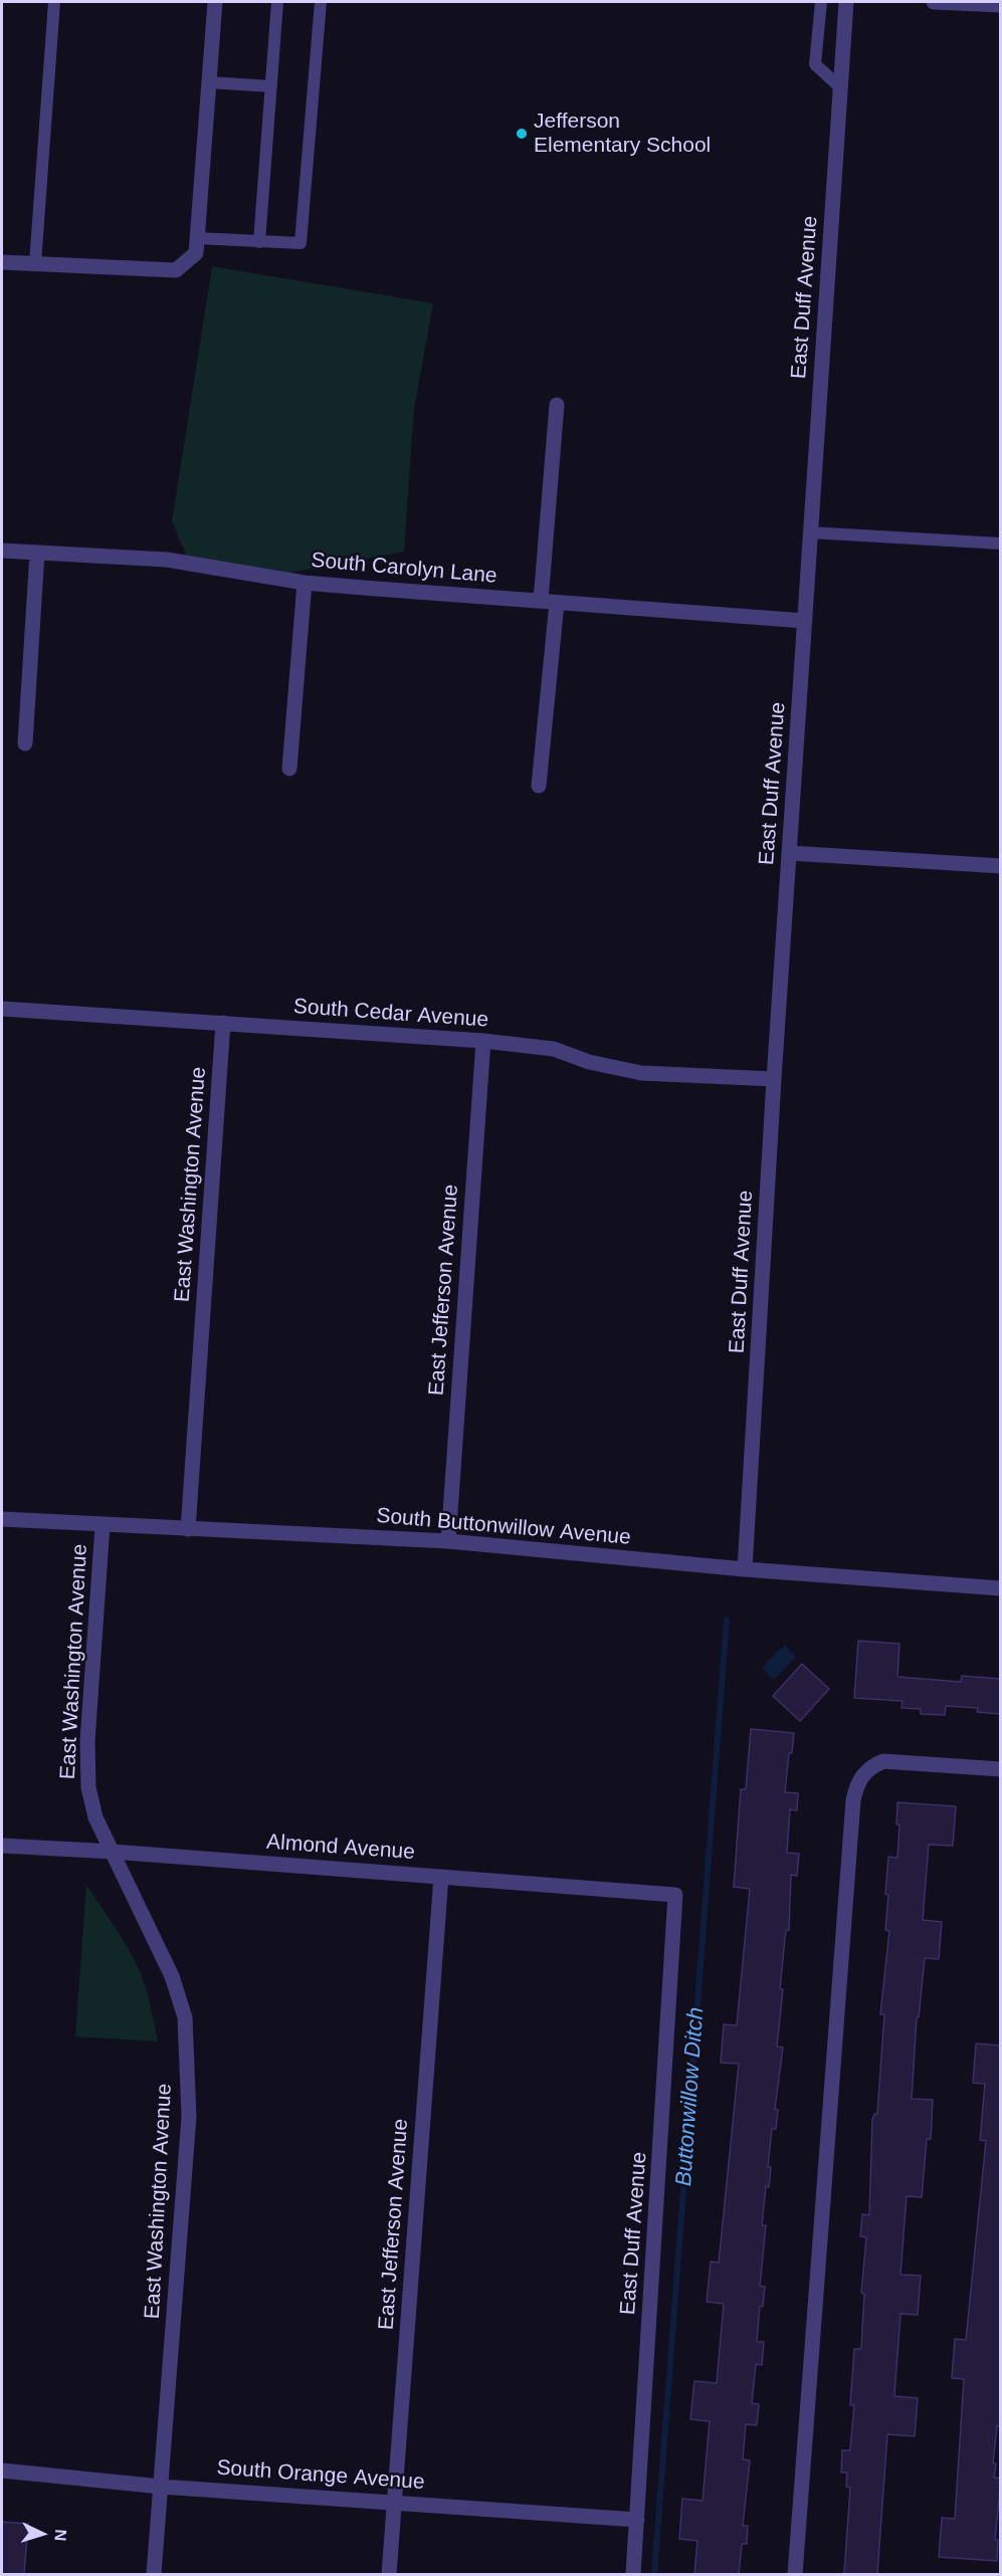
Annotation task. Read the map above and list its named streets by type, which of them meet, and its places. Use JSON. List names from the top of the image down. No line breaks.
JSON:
{"streets":{"street":["East Duff Avenue","South Carolyn Lane","South Cedar Avenue","East Washington Avenue","East Jefferson Avenue","South Buttonwillow Avenue","Almond Avenue","South Orange Avenue"]},"crossings":[["East Duff Avenue","South Carolyn Lane"],["East Duff Avenue","South Cedar Avenue"],["East Duff Avenue","South Buttonwillow Avenue"],["East Duff Avenue","Almond Avenue"],["East Duff Avenue","South Orange Avenue"],["South Cedar Avenue","East Washington Avenue"],["South Cedar Avenue","East Jefferson Avenue"],["East Washington Avenue","South Buttonwillow Avenue"],["East Washington Avenue","Almond Avenue"],["East Washington Avenue","South Orange Avenue"],["East Jefferson Avenue","South Buttonwillow Avenue"],["East Jefferson Avenue","Almond Avenue"],["East Jefferson Avenue","South Orange Avenue"]],"water":["Buttonwillow Ditch"],"places":["Jefferson Elementary School"],"north":"right"}
